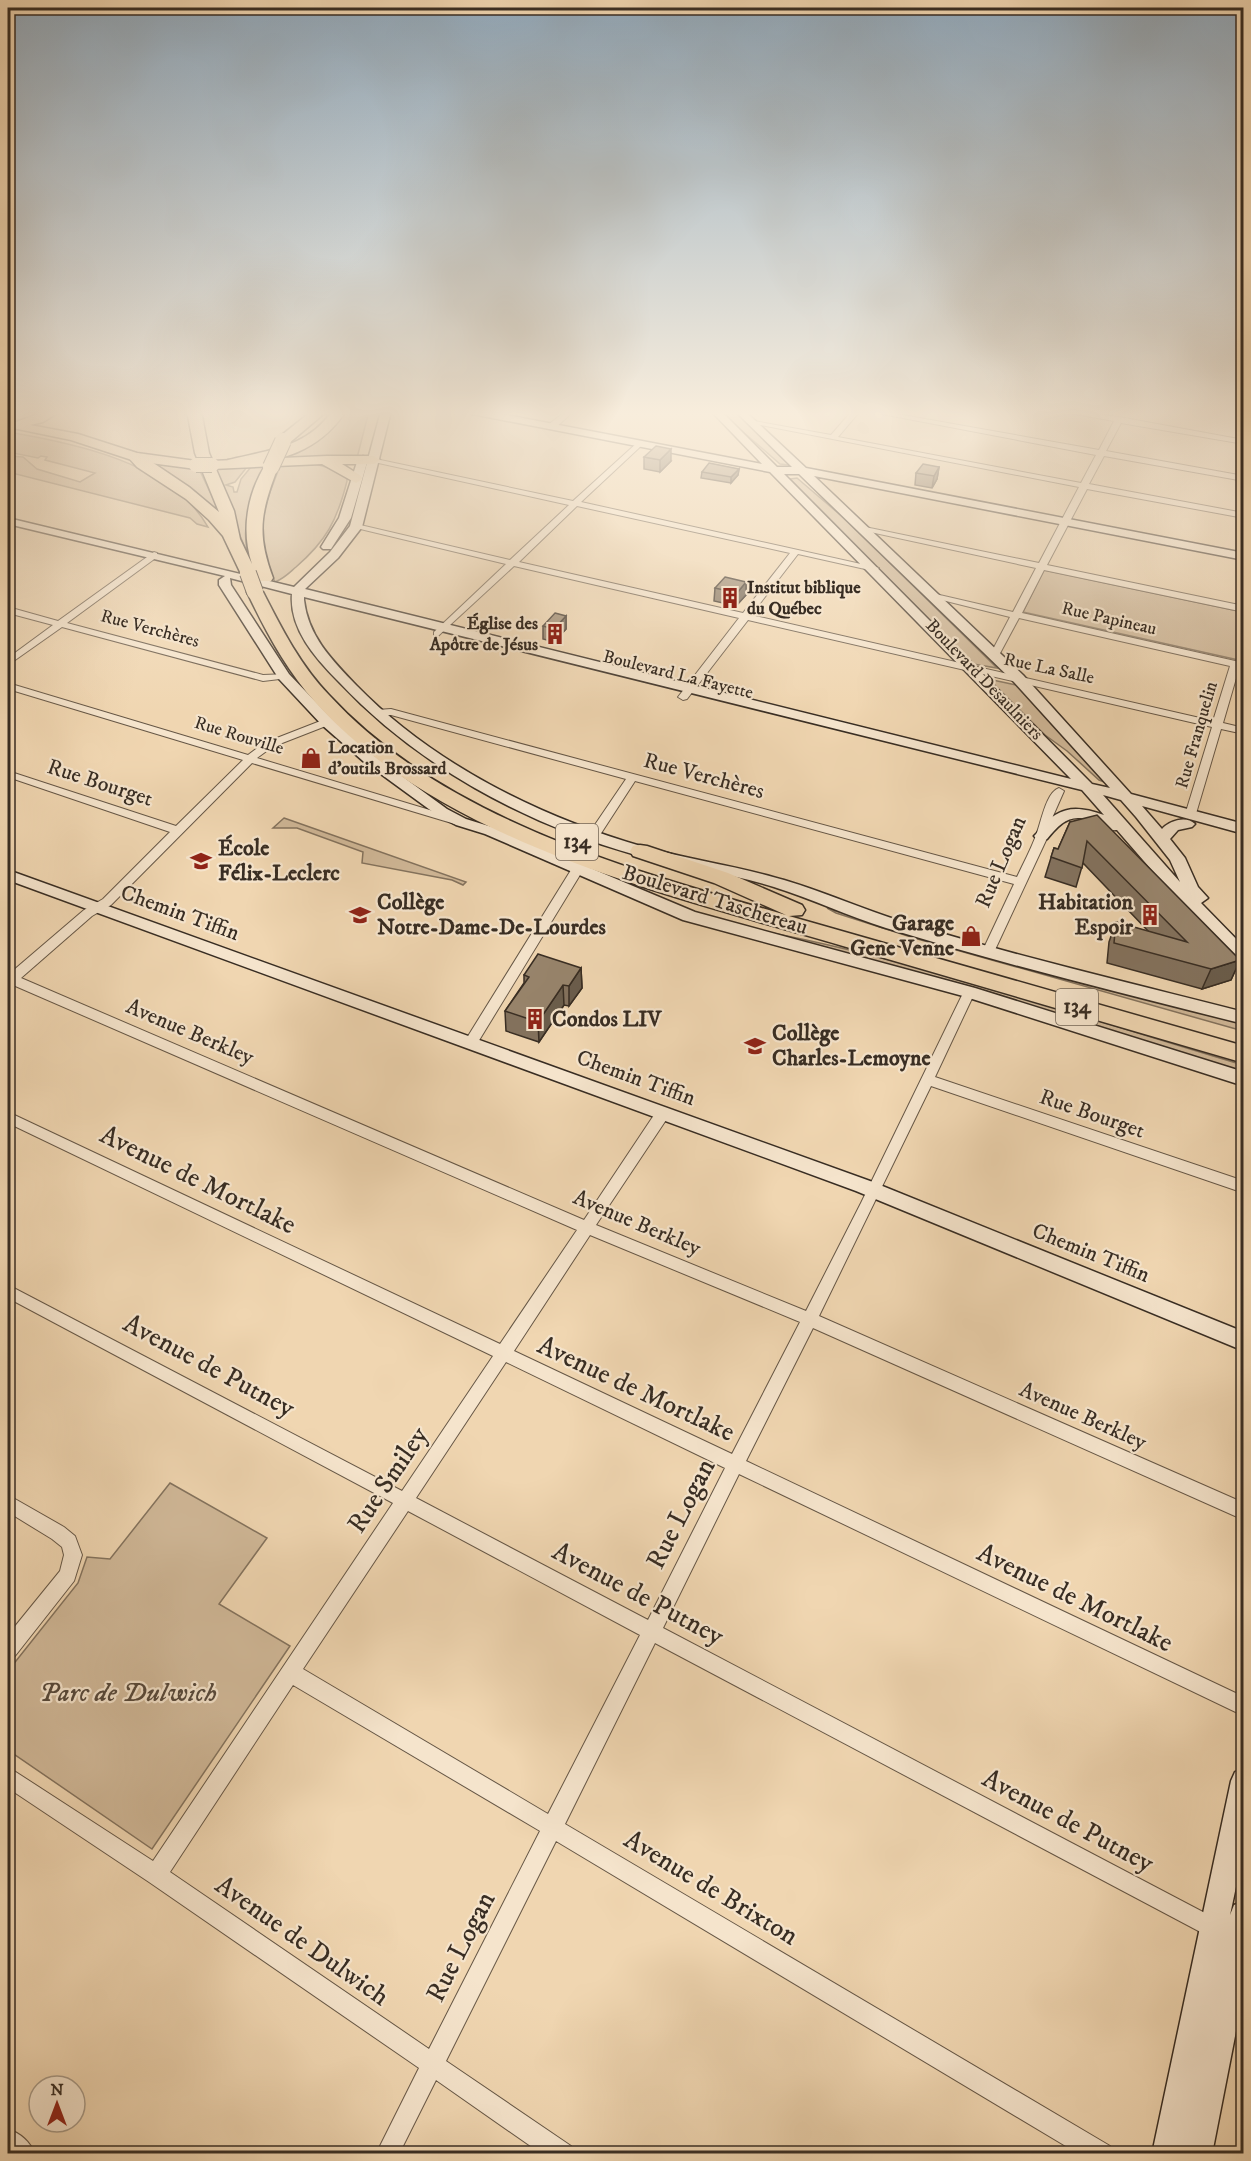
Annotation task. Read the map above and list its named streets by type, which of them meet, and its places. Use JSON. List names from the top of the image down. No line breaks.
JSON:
{"streets":{"highway":["134","Boulevard Taschereau"],"street":["Rue Papineau","Rue Verchères","Rue La Salle","Boulevard La Fayette","Boulevard Desaulniers","Rue Franquelin","Rue Rouville","Rue Bourget","Rue Logan","Chemin Tiffin","Avenue Berkley","Avenue de Mortlake","Avenue de Putney","Rue Smiley","Avenue de Brixton","Avenue de Dulwich"]},"crossings":[["Rue Papineau","Boulevard Desaulniers"],["Rue Papineau","Rue Franquelin"],["Rue Verchères","Rue Logan"],["Rue Verchères","Boulevard Taschereau"],["Rue La Salle","Boulevard Desaulniers"],["Rue La Salle","Rue Franquelin"],["Boulevard La Fayette","Boulevard Desaulniers"],["Boulevard La Fayette","Rue Franquelin"],["Boulevard La Fayette","Rue Logan"],["Boulevard La Fayette","Boulevard Taschereau"],["Rue Rouville","Boulevard Taschereau"],["Rue Bourget","Rue Logan"],["Rue Logan","Boulevard Taschereau"],["Rue Logan","Chemin Tiffin"],["Rue Logan","Avenue Berkley"],["Rue Logan","Avenue de Mortlake"],["Rue Logan","Avenue de Putney"],["Rue Logan","Avenue de Brixton"],["Rue Logan","Avenue de Dulwich"],["Chemin Tiffin","Rue Smiley"],["Avenue Berkley","Rue Smiley"],["Avenue de Mortlake","Rue Smiley"],["Avenue de Putney","Rue Smiley"],["Rue Smiley","Avenue de Brixton"],["Rue Smiley","Avenue de Dulwich"]],"parks":["Parc de Dulwich"],"places":{"building":["Institut biblique du Québec","Église des Apôtre de Jésus","Habitation Espoir","Condos LIV"],"shop":["Location d'outils Brossard","Garage Gene Venne"],"school or university":["École Félix-Leclerc","Collège Notre-Dame-De-Lourdes","Collège Charles-Lemoyne"]},"north":"top"}
